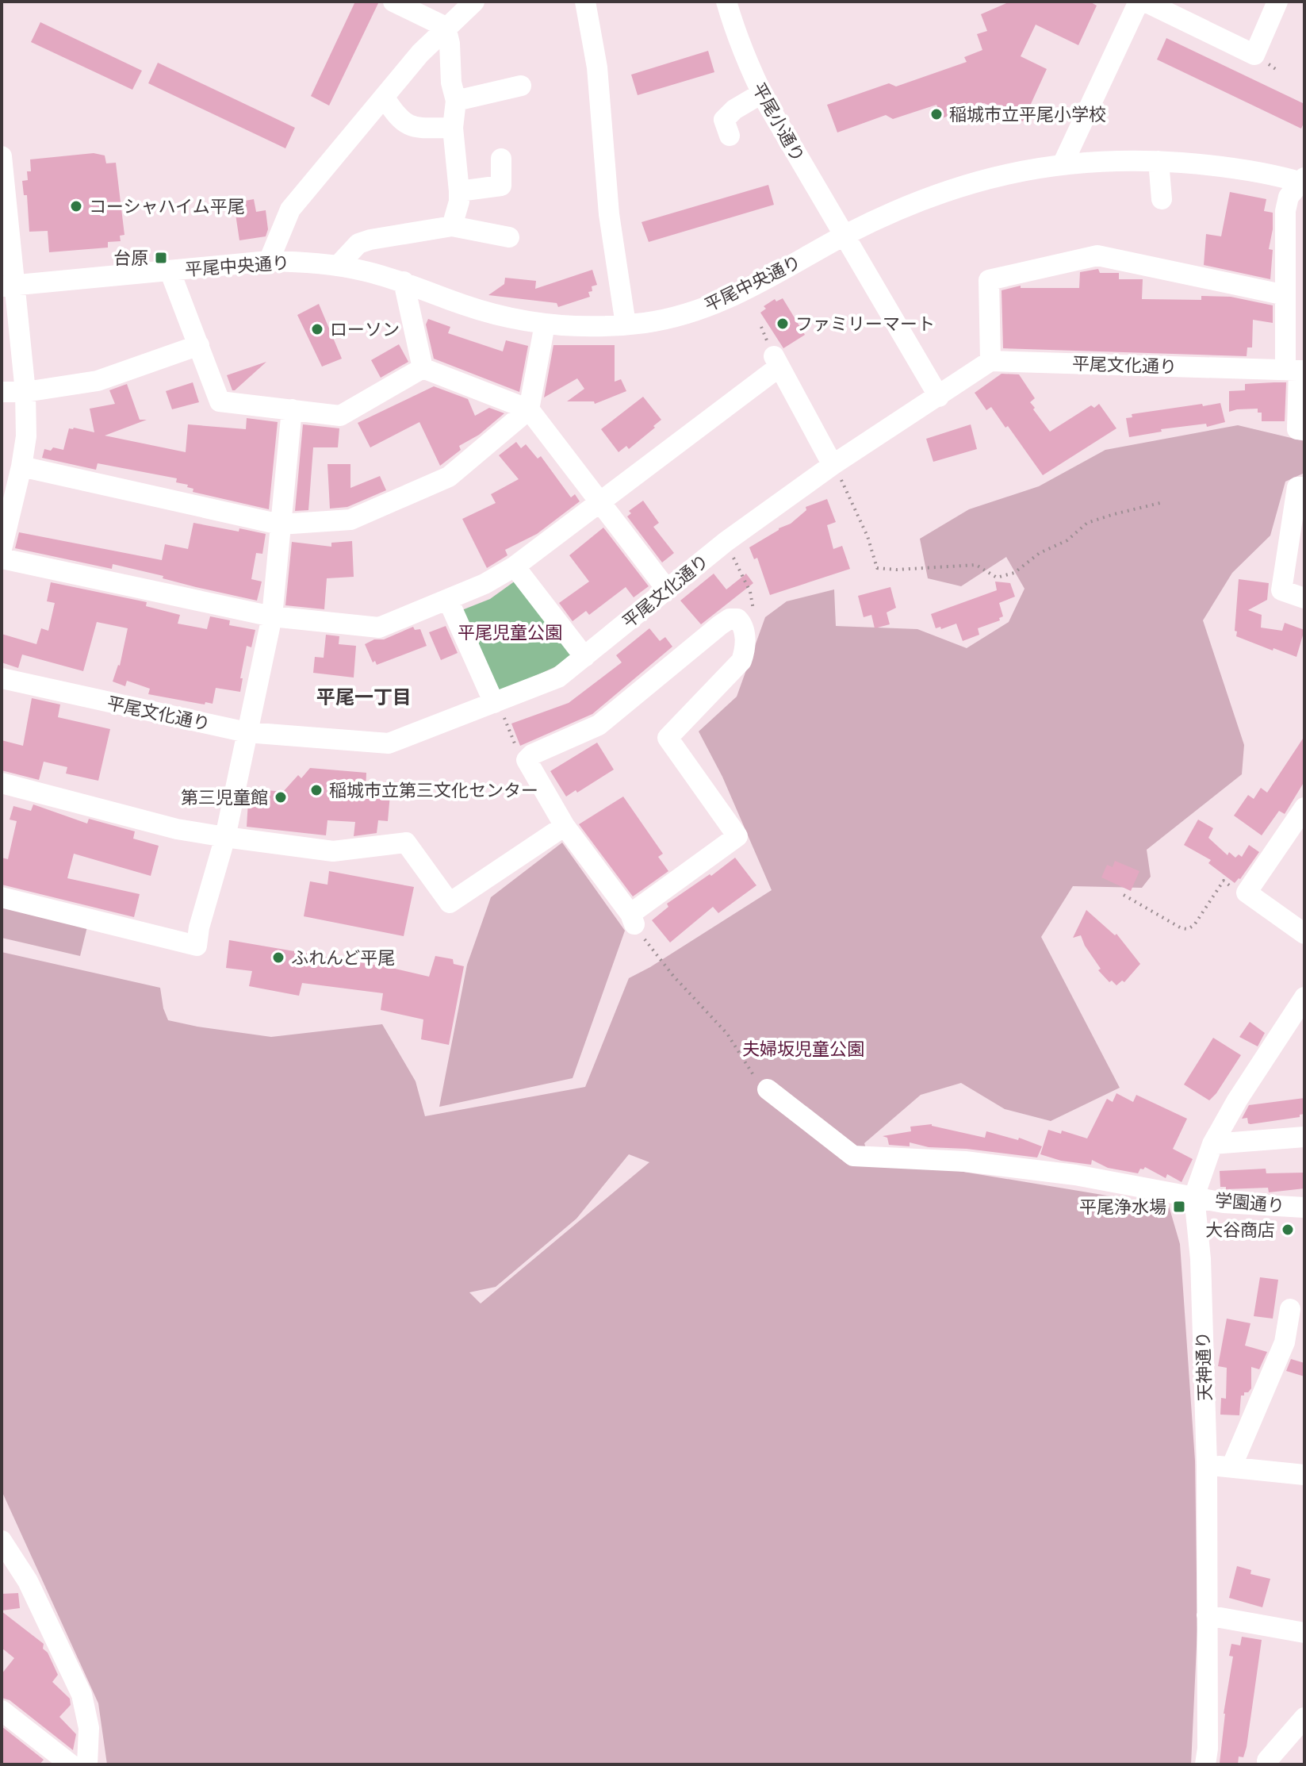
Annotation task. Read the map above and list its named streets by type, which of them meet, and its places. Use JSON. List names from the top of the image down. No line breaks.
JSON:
{"streets":{"street":["平尾小通り","平尾中央通り","平尾文化通り","学園通り","天神通り"]},"crossings":[["平尾小通り","平尾中央通り"],["平尾小通り","平尾文化通り"],["学園通り","天神通り"]],"districts":["平尾一丁目"],"parks":["平尾児童公園","夫婦坂児童公園"],"places":{"other":["稲城市立平尾小学校","コーシャハイム平尾","ファミリーマート","ローソン","稲城市立第三文化センター","第三児童館","ふれんど平尾","大谷商店"],"transit":["台原","平尾浄水場"]}}
